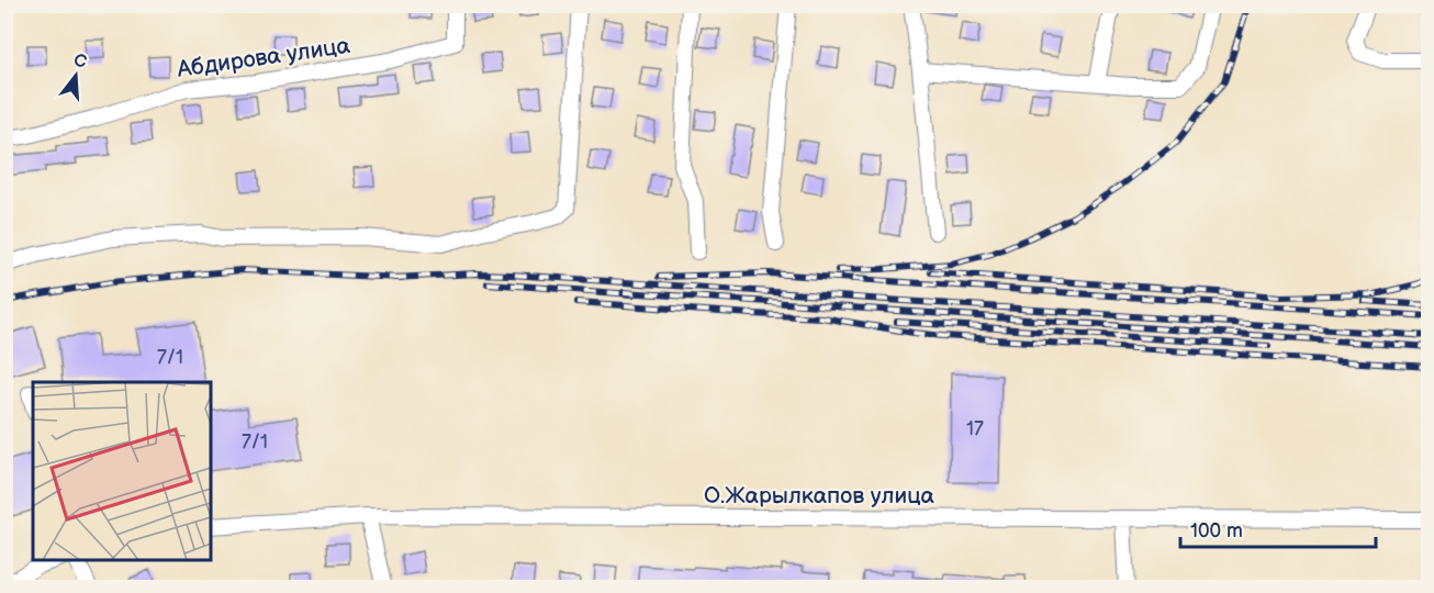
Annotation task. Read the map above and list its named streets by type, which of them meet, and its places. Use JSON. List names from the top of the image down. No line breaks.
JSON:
{"streets":{"street":["Абдирова улица","О.Жарылкапов улица"]},"house_numbers":["7/1","17","7/1"],"scale_bar":"100 m","north":"top"}
